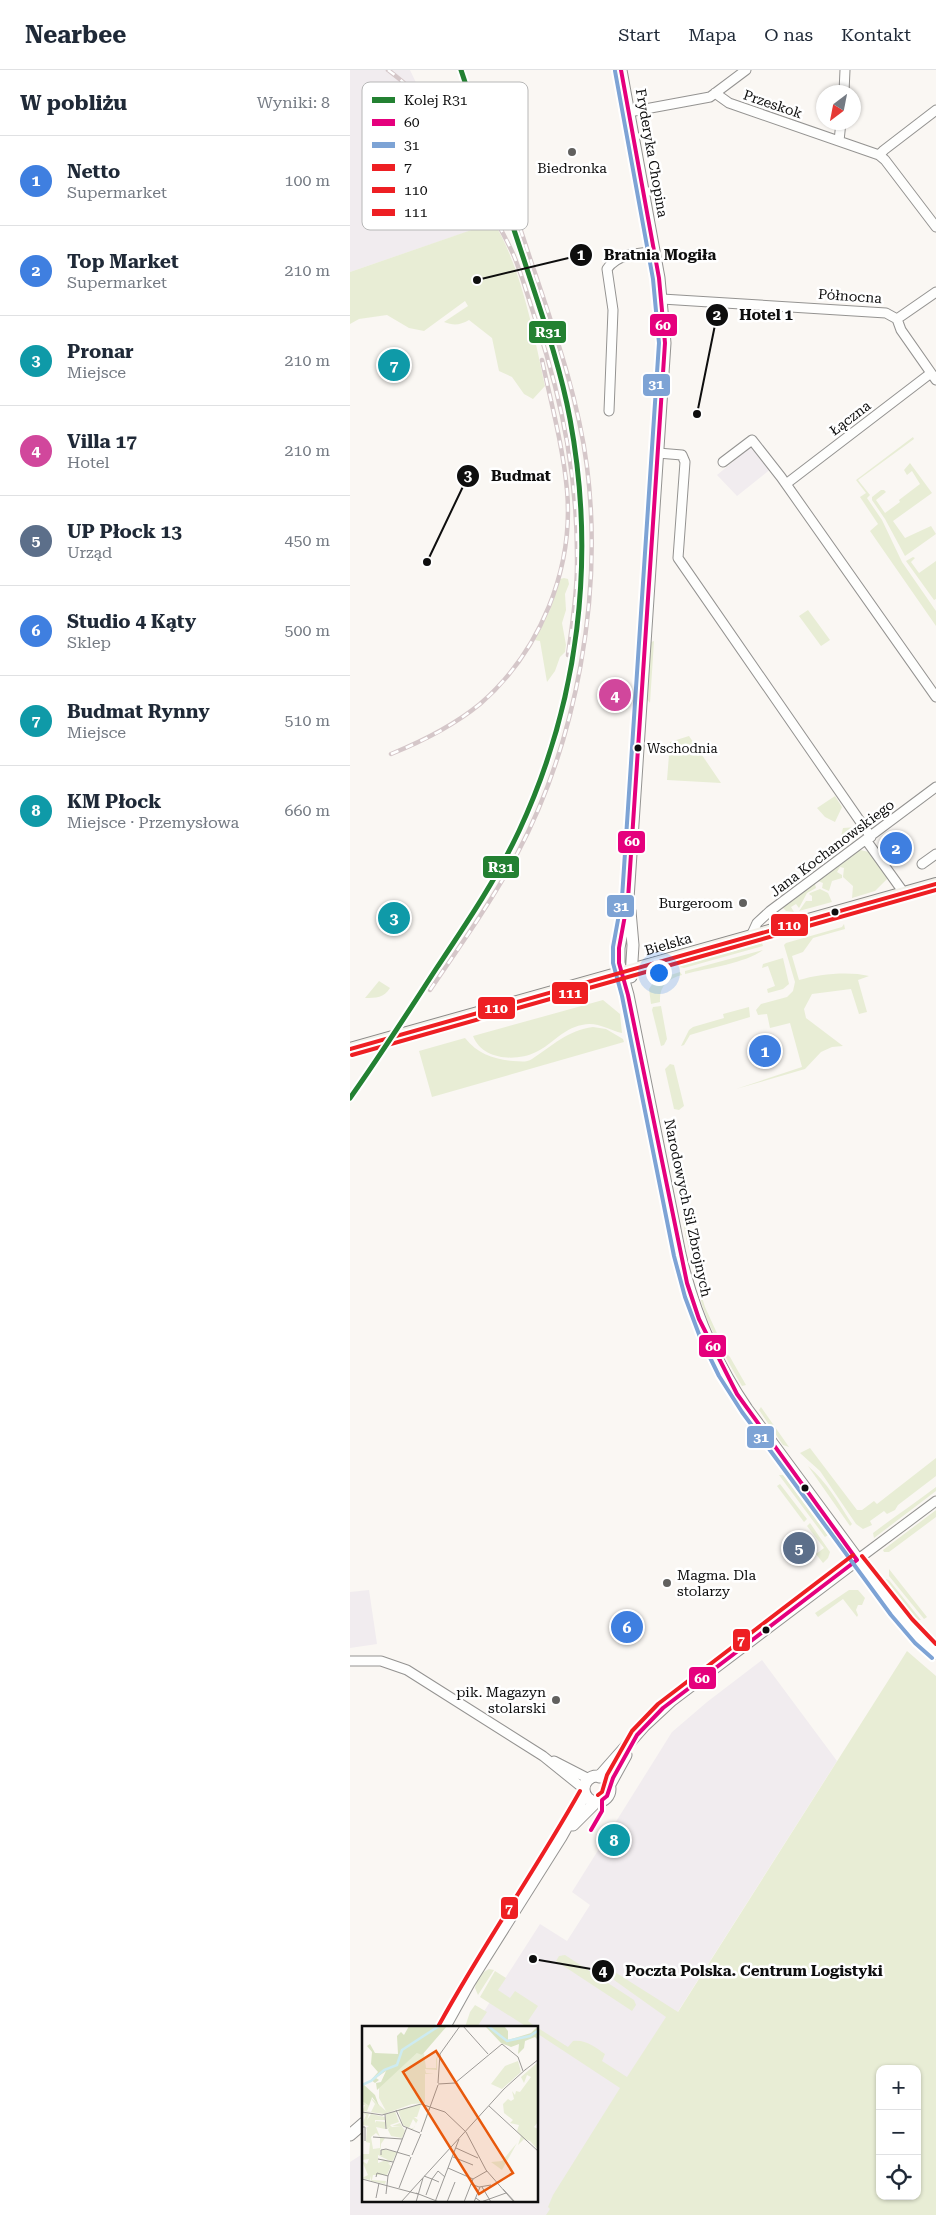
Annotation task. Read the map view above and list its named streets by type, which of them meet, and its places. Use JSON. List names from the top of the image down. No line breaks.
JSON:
{"streets":{"main road":["Bielska"],"street":["Przeskok","Fryderyka Chopina","Północna","Łączna","Jana Kochanowskiego","Narodowych Sił Zbrojnych"]},"crossings":[["Fryderyka Chopina","Północna"],["Fryderyka Chopina","Bielska"],["Fryderyka Chopina","Narodowych Sił Zbrojnych"],["Jana Kochanowskiego","Bielska"],["Bielska","Narodowych Sił Zbrojnych"]],"places":["Biedronka","Bratnia Mogiła","Hotel 1","Budmat","Wschodnia","Burgeroom","Magma. Dla stolarzy","pik. Magazyn stolarski","Poczta Polska. Centrum Logistyki"],"lines":["rail line R31","transit line 60","transit line 31","transit line 110","transit line 111","transit line 7"],"legend":["Kolej R31","60","31","7","110","111"],"north":"bottom left","page":{"header":"Nearbee","nav":["Start","Mapa","O nas","Kontakt"],"heading":["W pobliżu","Wyniki: 8"],"list":[{"mark":"1","name":"Netto","note":"Supermarket","value":"100 m"},{"mark":"2","name":"Top Market","note":"Supermarket","value":"210 m"},{"mark":"3","name":"Pronar","note":"Miejsce","value":"210 m"},{"mark":"4","name":"Villa 17","note":"Hotel","value":"210 m"},{"mark":"5","name":"UP Płock 13","note":"Urząd","value":"450 m"},{"mark":"6","name":"Studio 4 Kąty","note":"Sklep","value":"500 m"},{"mark":"7","name":"Budmat Rynny","note":"Miejsce","value":"510 m"},{"mark":"8","name":"KM Płock","note":"Miejsce · Przemysłowa","value":"660 m"}],"pins":["7","4","2","3","1","5","6","8"],"map_buttons":["+","−"]}}
